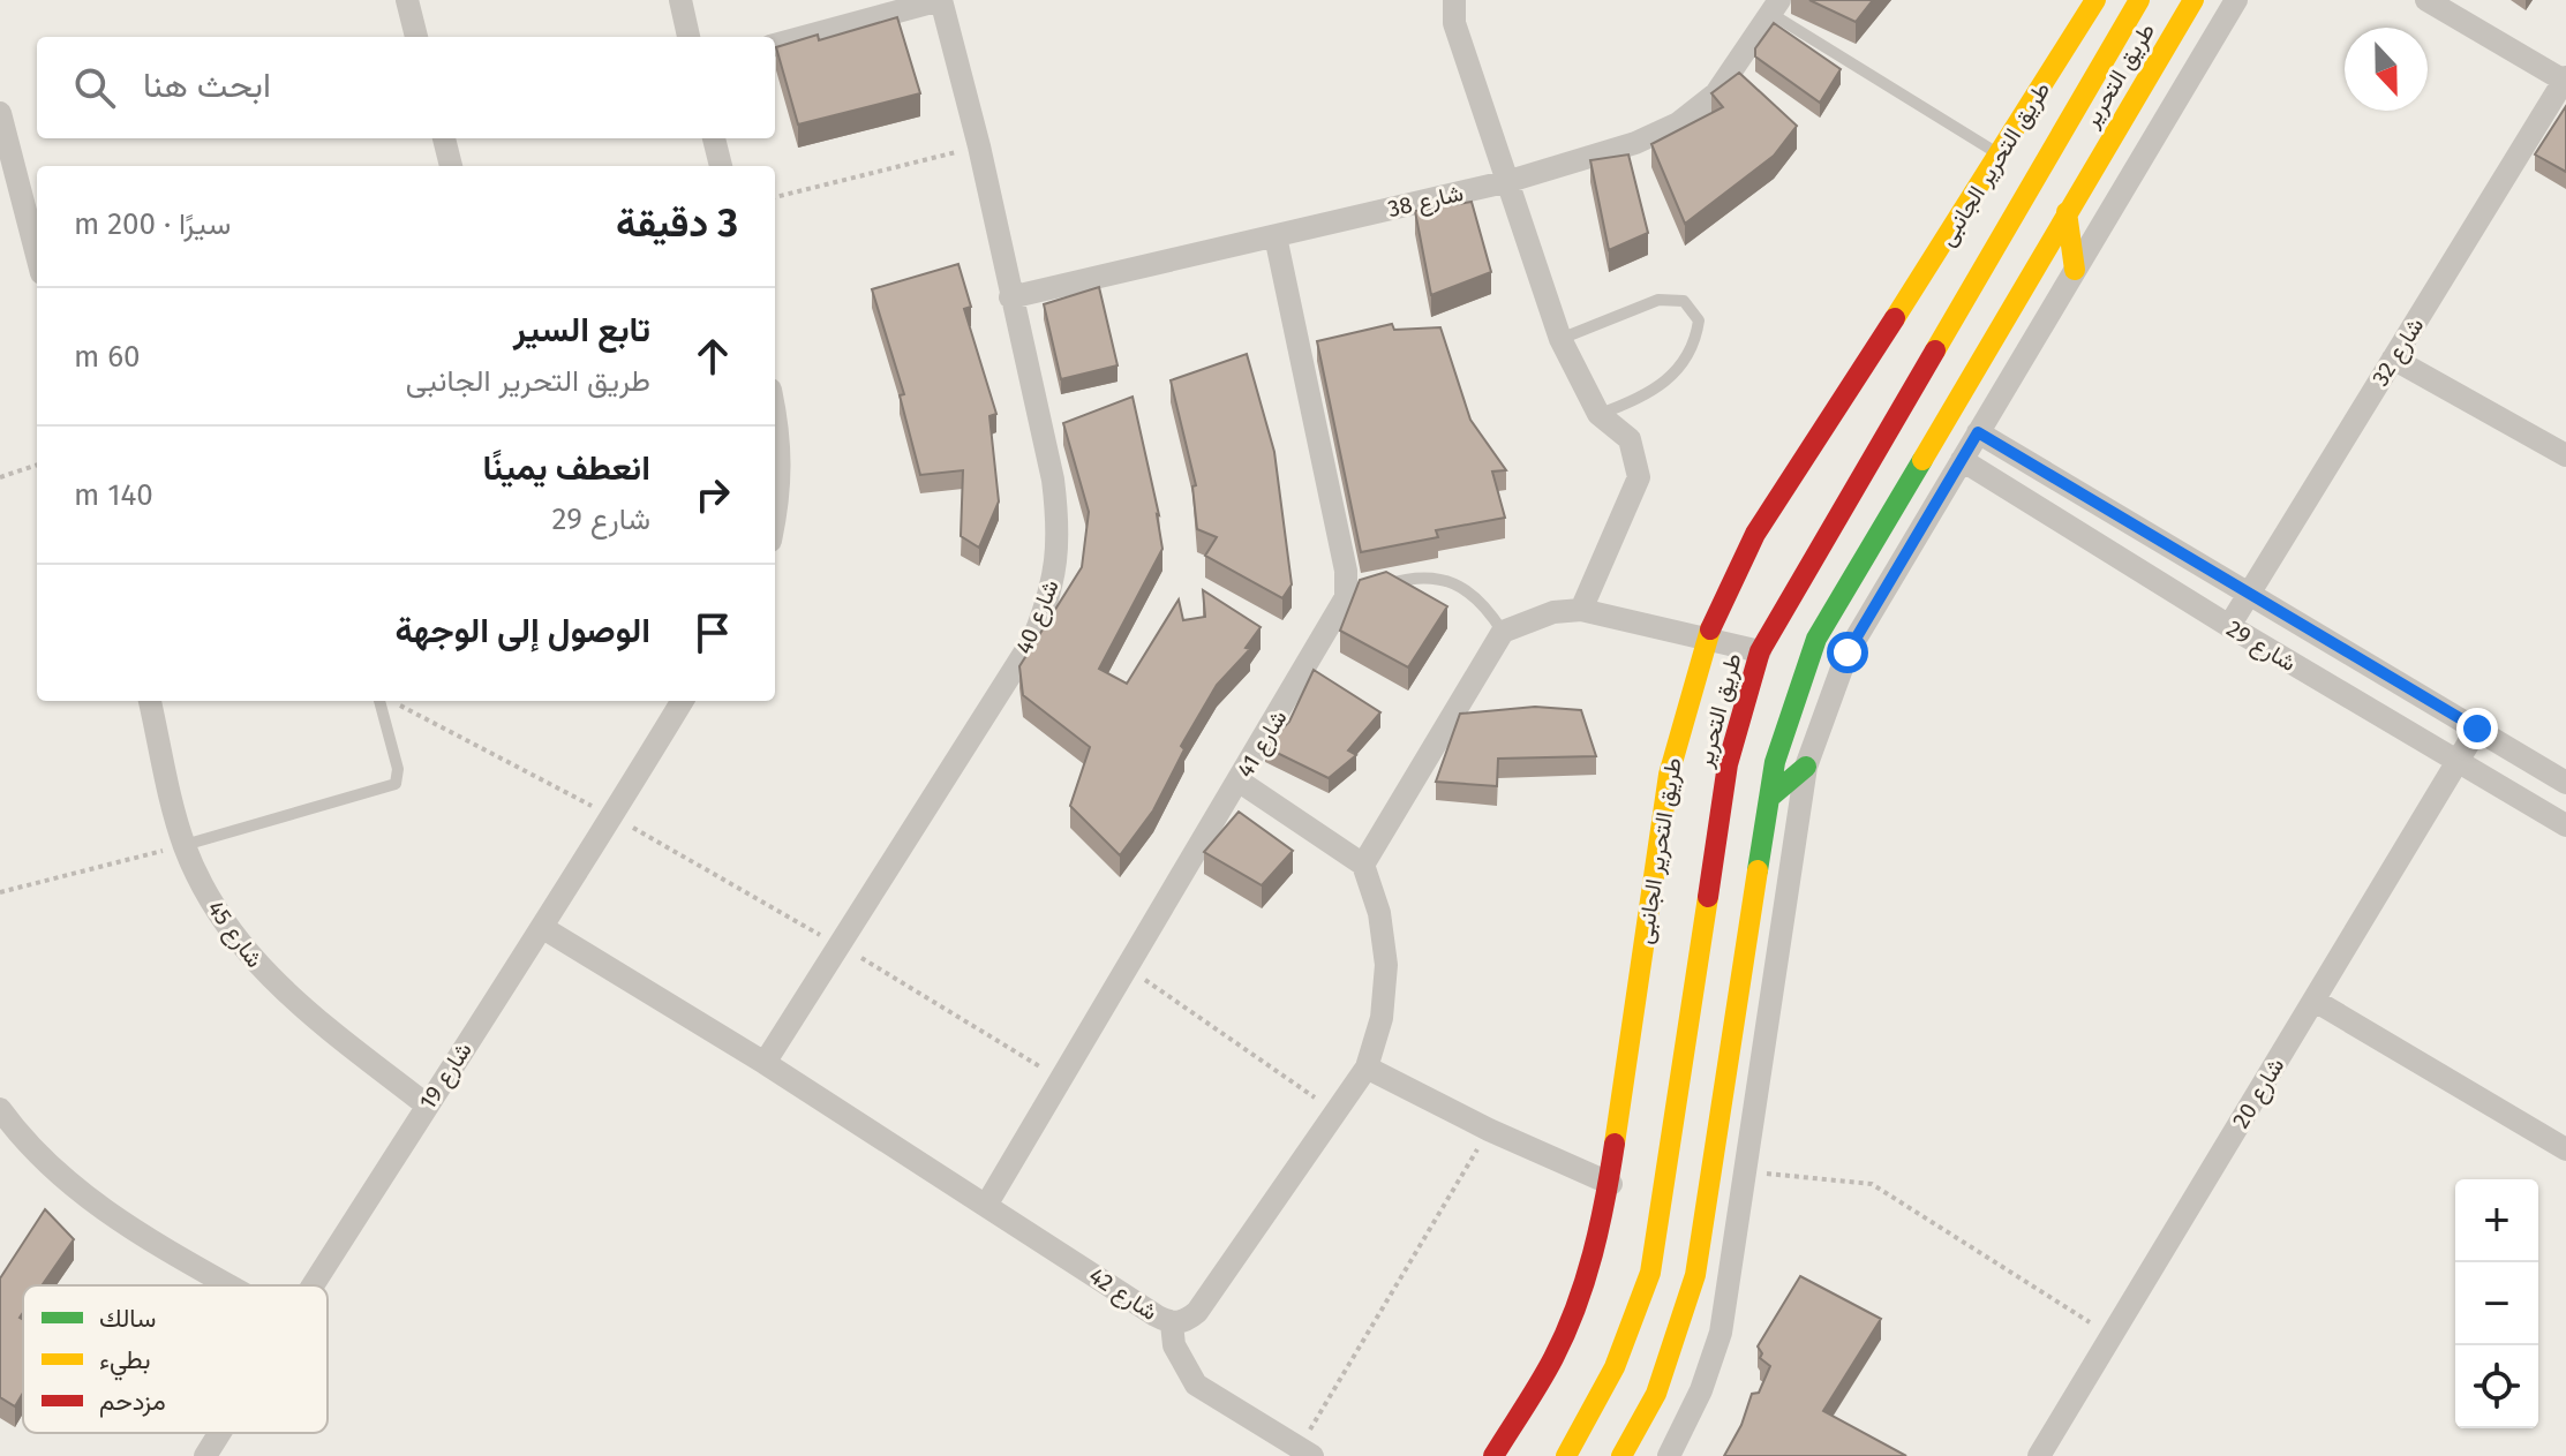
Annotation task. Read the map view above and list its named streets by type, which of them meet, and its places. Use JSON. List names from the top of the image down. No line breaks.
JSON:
{"streets":{"street":["طريق التحرير","طريق التحرير الجانبى","شارع 38","شارع 32","شارع 40","شارع 29","شارع 41","شارع 45","شارع 19","شارع 20","شارع 42"]},"crossings":[["شارع 38","شارع 40"],["شارع 38","شارع 41"],["شارع 32","شارع 29"],["شارع 40","شارع 42"],["شارع 29","شارع 20"],["شارع 41","شارع 42"],["شارع 45","شارع 19"],["شارع 19","شارع 42"]],"legend":["سالك","بطيء","مزدحم"],"north":"bottom","page":{"search":"ابحث هنا","heading":["3 دقيقة","سيرًا · 200 m"],"list":[["تابع السير","طريق التحرير الجانبى","60 m"],["انعطف يمينًا","شارع 29","140 m"],"الوصول إلى الوجهة"],"map_buttons":["+","−"]}}
